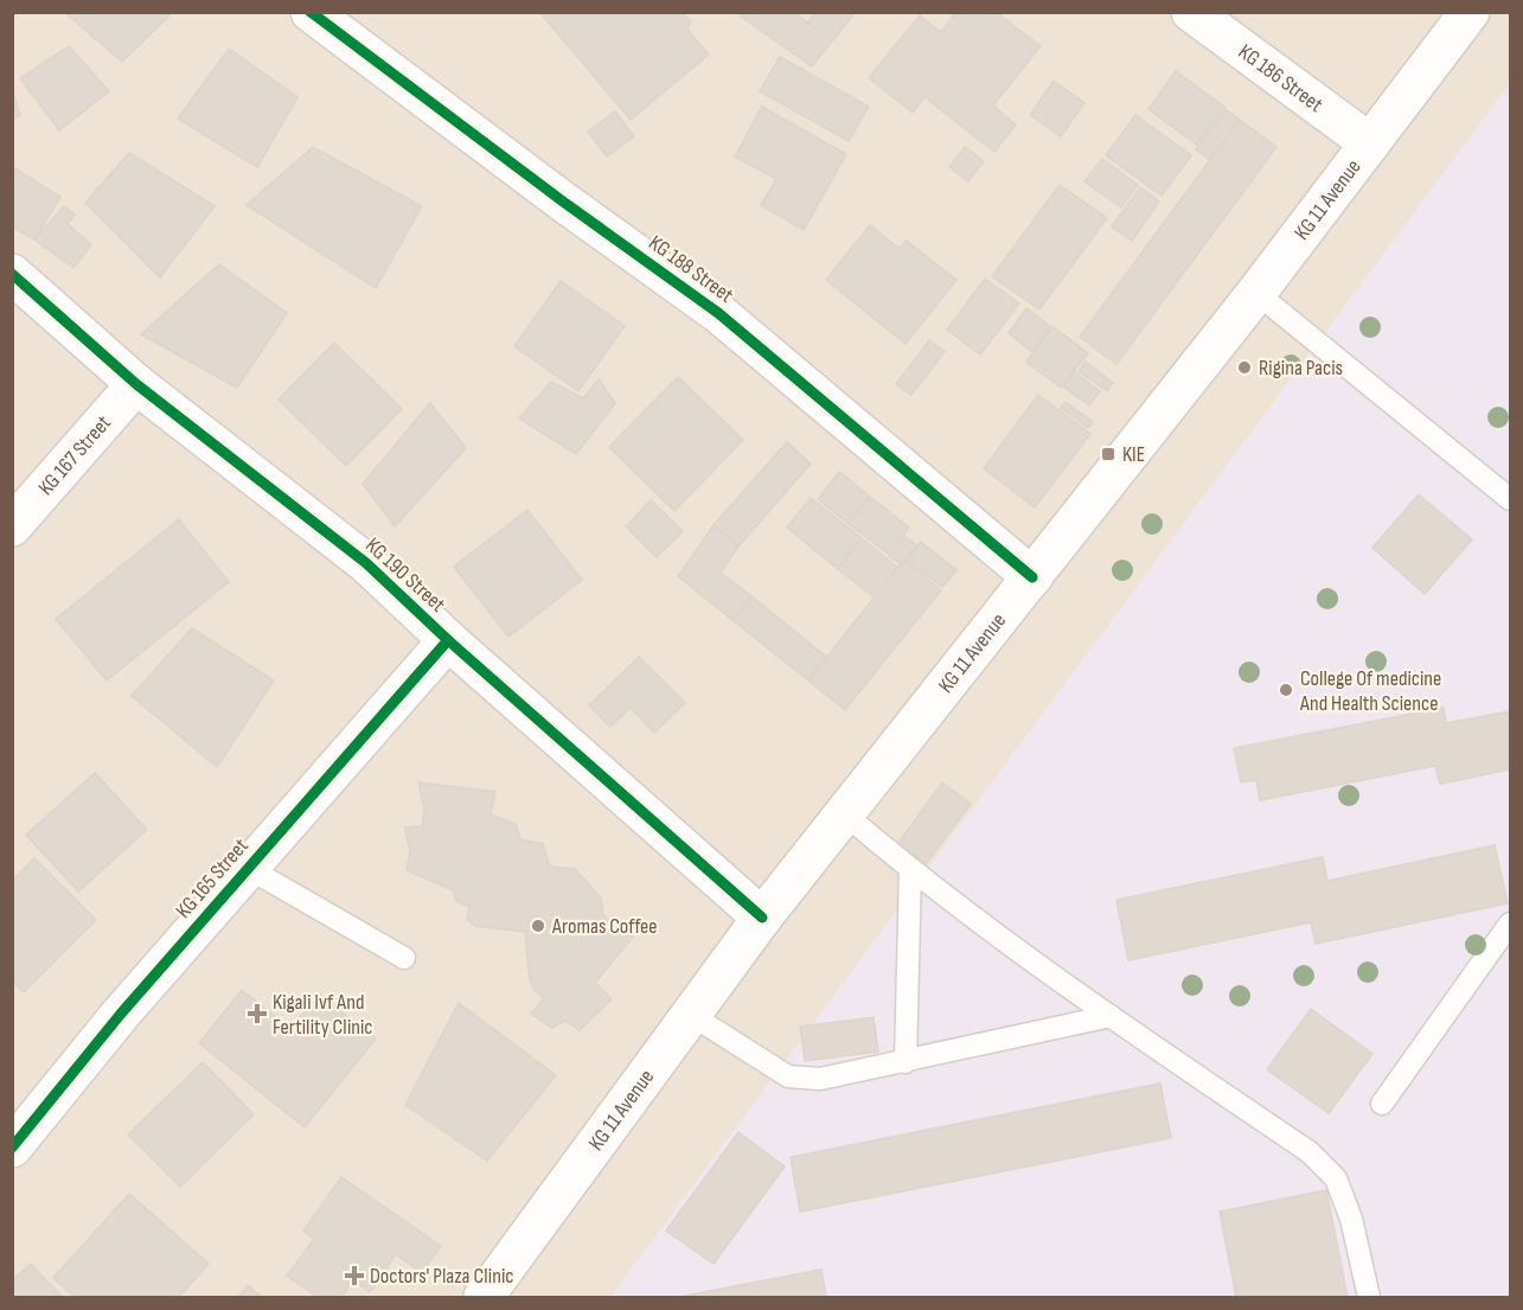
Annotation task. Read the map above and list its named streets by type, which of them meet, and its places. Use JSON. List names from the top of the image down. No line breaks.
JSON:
{"streets":{"street":["KG 186 Street","KG 11 Avenue","KG 188 Street","KG 167 Street","KG 190 Street","KG 165 Street"]},"crossings":[["KG 186 Street","KG 11 Avenue"],["KG 11 Avenue","KG 188 Street"],["KG 11 Avenue","KG 190 Street"],["KG 167 Street","KG 190 Street"],["KG 190 Street","KG 165 Street"]],"places":{"other":["Rigina Pacis","College Of medicine And Health Science","Aromas Coffee"],"transit":["KIE"],"health":["Kigali Ivf And Fertility Clinic","Doctors' Plaza Clinic"]}}
